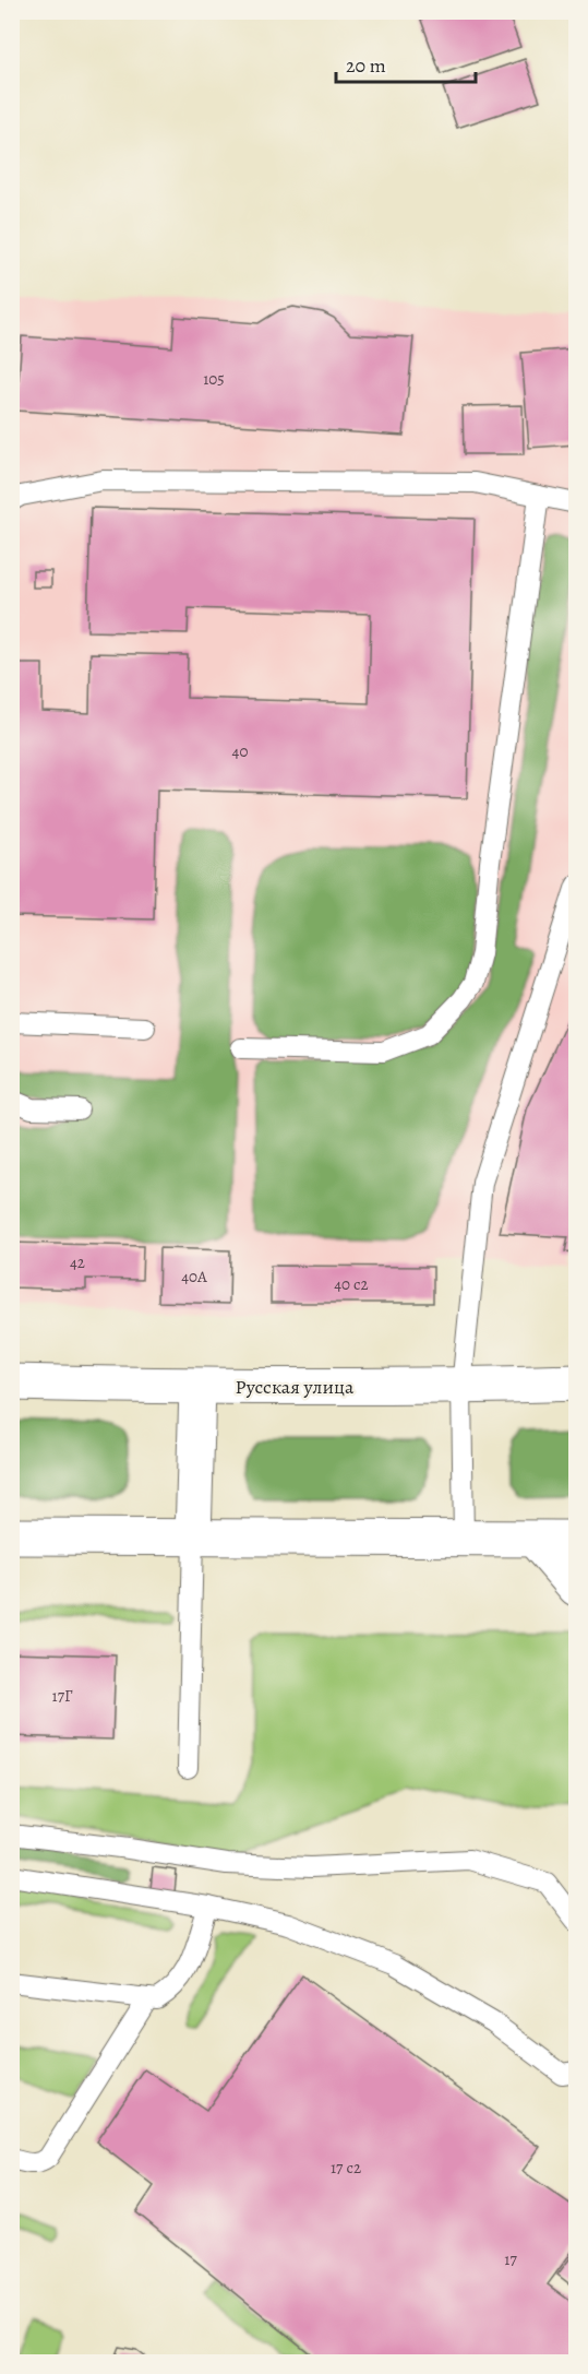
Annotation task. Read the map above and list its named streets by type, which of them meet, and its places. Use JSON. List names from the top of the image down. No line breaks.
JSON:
{"streets":{"main road":["Русская улица"]},"house_numbers":["105","40","42","40А","40 с2","17Г","17 с2","17"],"scale_bar":"20 m"}
